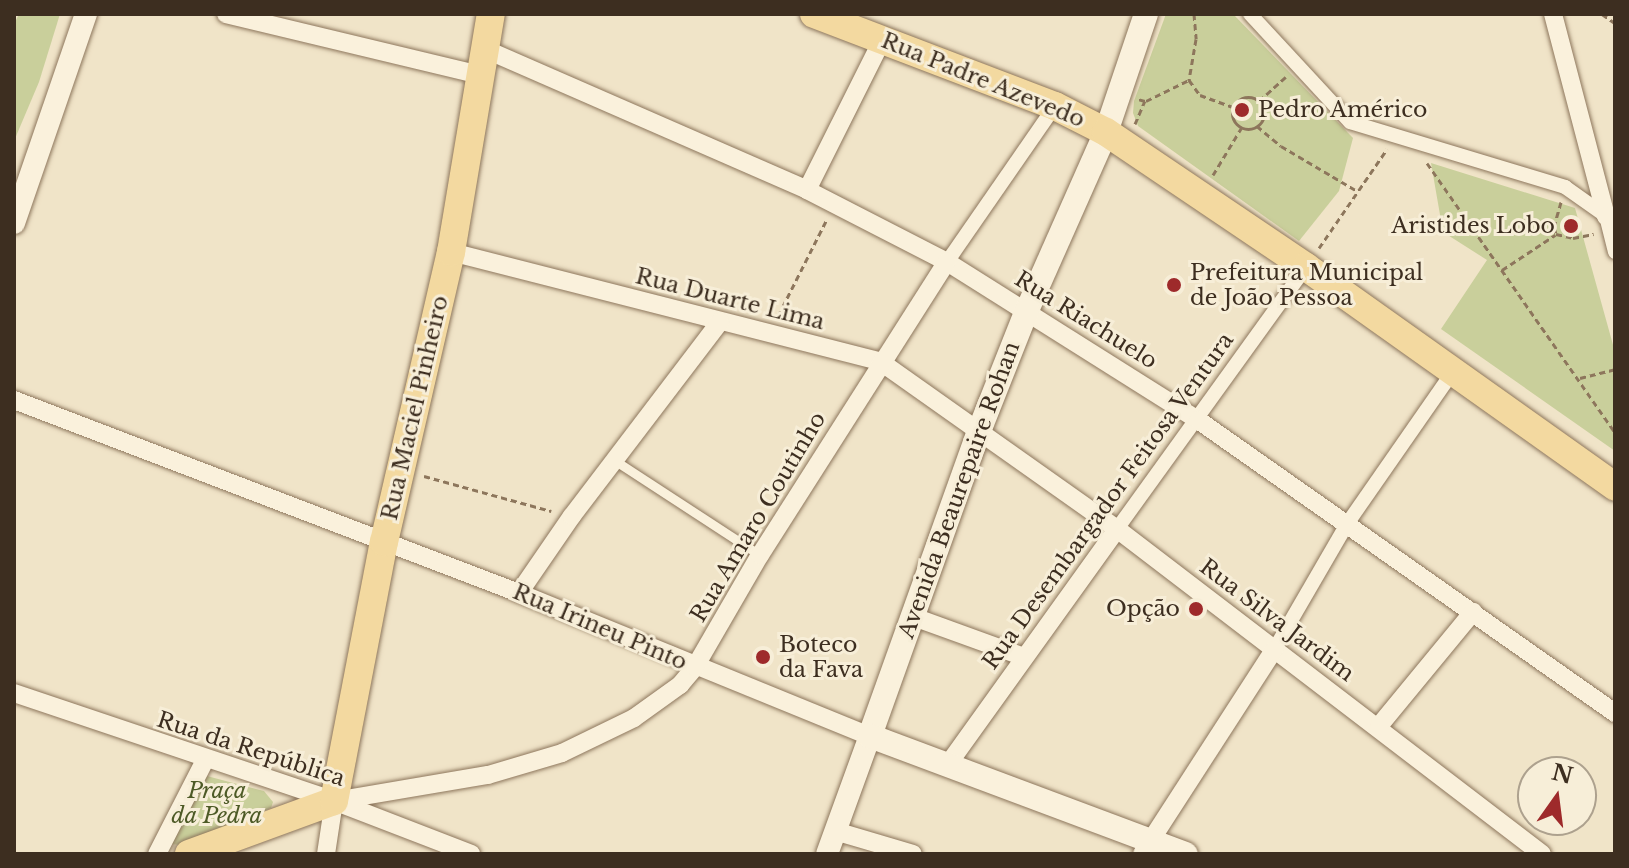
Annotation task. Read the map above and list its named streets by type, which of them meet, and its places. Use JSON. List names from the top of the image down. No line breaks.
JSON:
{"streets":{"main road":["Rua Padre Azevedo","Rua Maciel Pinheiro","Avenida Beaurepaire Rohan","Rua Irineu Pinto"],"street":["Rua Duarte Lima","Rua Riachuelo","Rua Desembargador Feitosa Ventura","Rua Amaro Coutinho","Rua Silva Jardim","Rua da República"]},"crossings":[["Rua Padre Azevedo","Avenida Beaurepaire Rohan"],["Rua Padre Azevedo","Rua Desembargador Feitosa Ventura"],["Rua Padre Azevedo","Rua Amaro Coutinho"],["Rua Duarte Lima","Rua Maciel Pinheiro"],["Rua Duarte Lima","Avenida Beaurepaire Rohan"],["Rua Duarte Lima","Rua Amaro Coutinho"],["Rua Duarte Lima","Rua Silva Jardim"],["Rua Riachuelo","Rua Maciel Pinheiro"],["Rua Riachuelo","Avenida Beaurepaire Rohan"],["Rua Riachuelo","Rua Desembargador Feitosa Ventura"],["Rua Riachuelo","Rua Amaro Coutinho"],["Rua Maciel Pinheiro","Rua Amaro Coutinho"],["Rua Maciel Pinheiro","Rua Irineu Pinto"],["Rua Maciel Pinheiro","Rua da República"],["Avenida Beaurepaire Rohan","Rua Silva Jardim"],["Avenida Beaurepaire Rohan","Rua Irineu Pinto"],["Rua Desembargador Feitosa Ventura","Rua Silva Jardim"],["Rua Desembargador Feitosa Ventura","Rua Irineu Pinto"],["Rua Amaro Coutinho","Rua Irineu Pinto"],["Rua Amaro Coutinho","Rua da República"]],"parks":["Praça da Pedra"],"places":["Pedro Américo","Aristides Lobo","Prefeitura Municipal de João Pessoa","Opção","Boteco da Fava"],"north":"top"}
